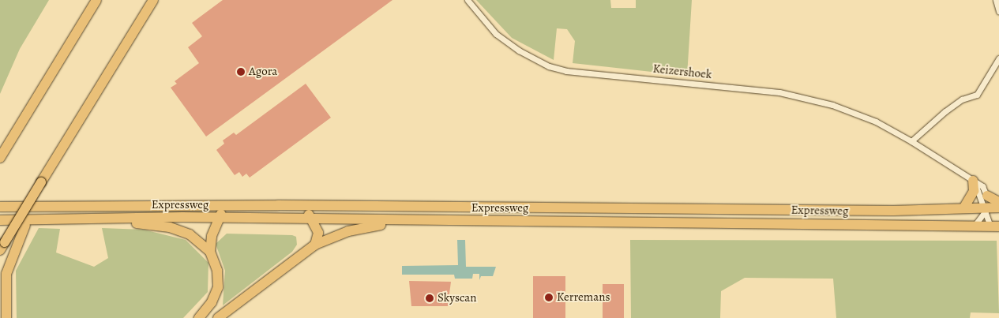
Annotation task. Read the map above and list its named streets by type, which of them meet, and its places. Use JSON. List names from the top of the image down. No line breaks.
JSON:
{"streets":{"highway":["Expressweg"],"street":["Keizershoek"]},"places":["Agora","Kerremans","Skyscan"]}
